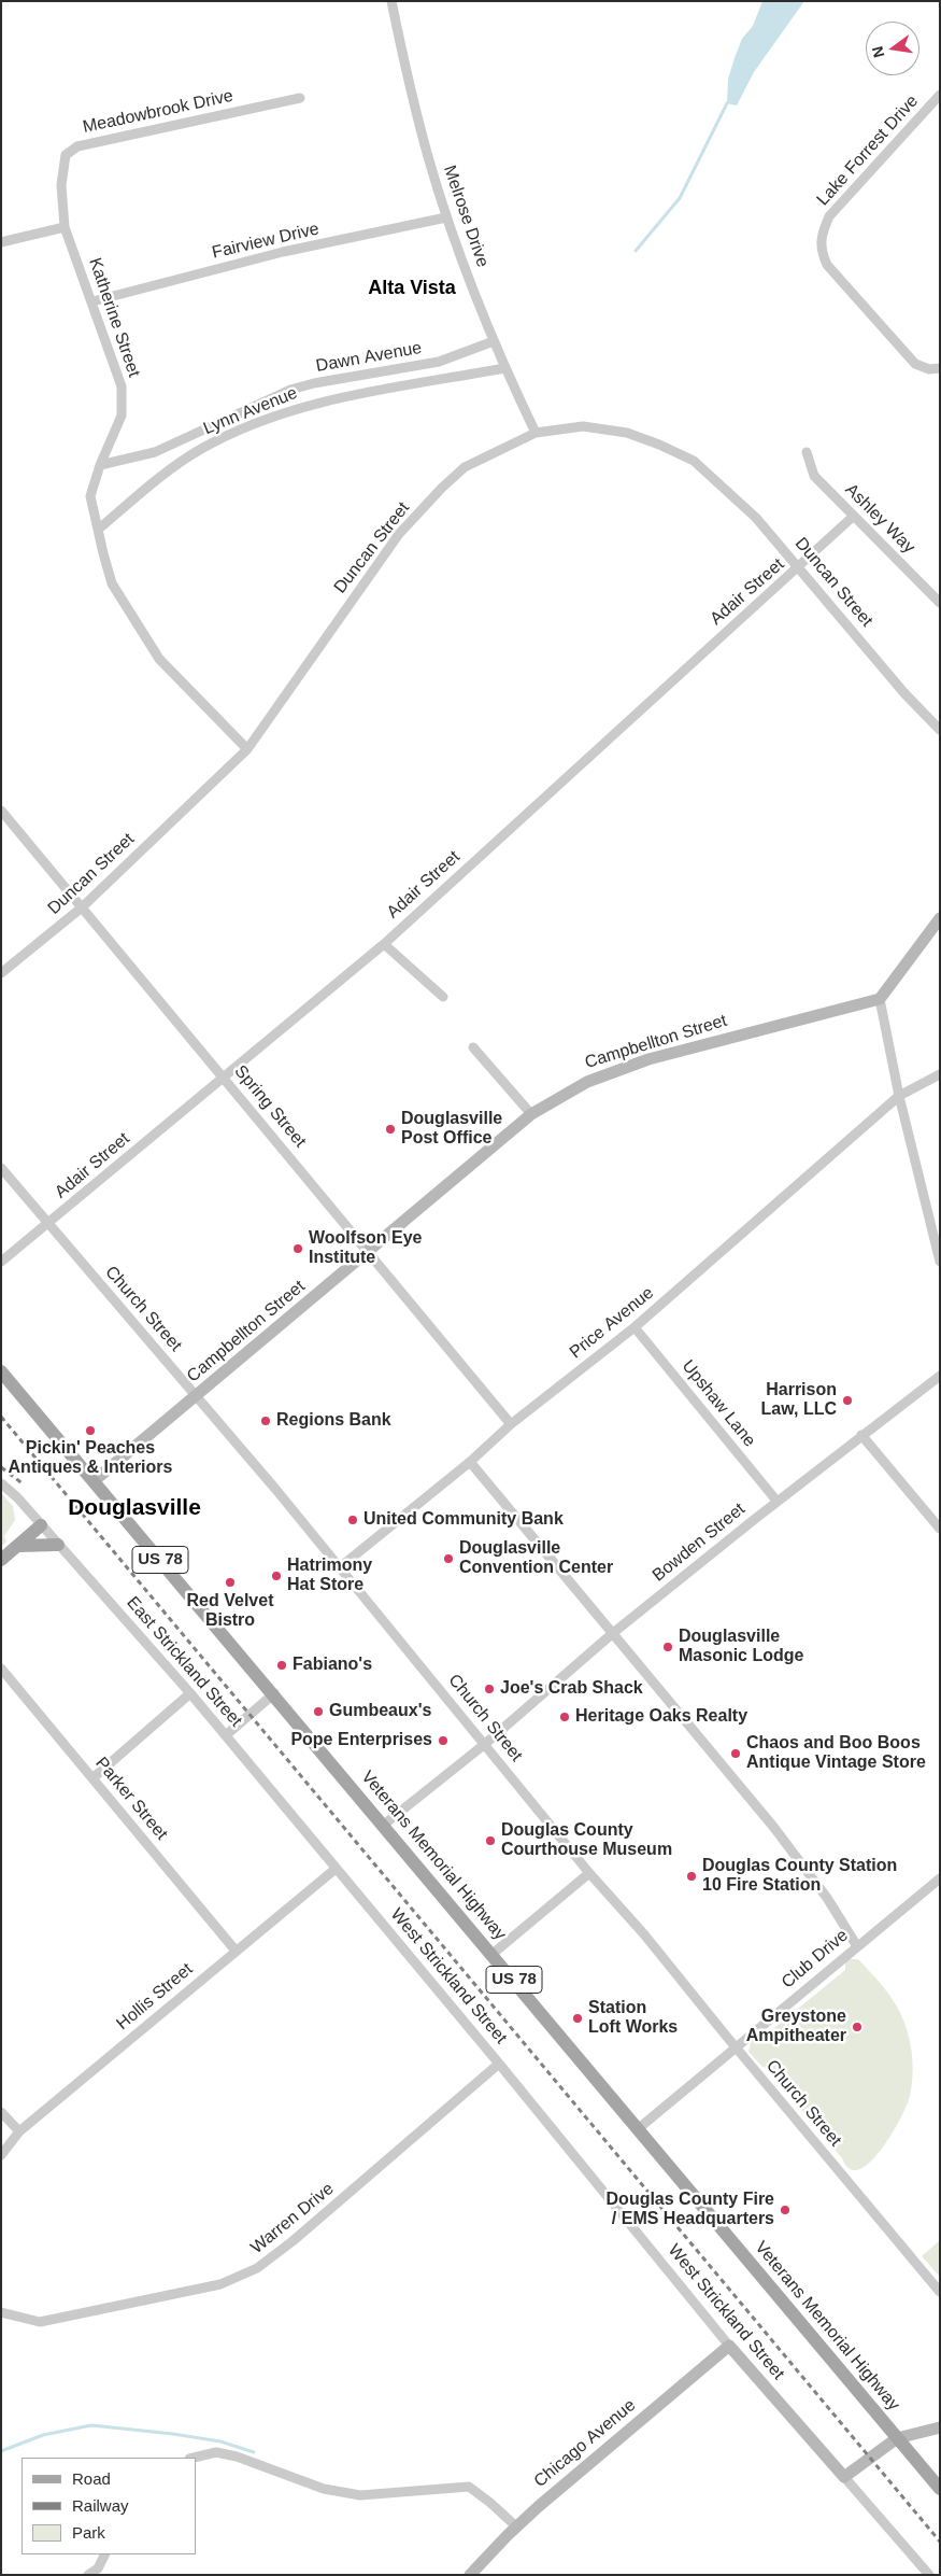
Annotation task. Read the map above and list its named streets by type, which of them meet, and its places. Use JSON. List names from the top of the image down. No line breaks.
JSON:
{"streets":{"main road":["Campbellton Street","US 78","Veterans Memorial Highway","West Strickland Street","Chicago Avenue"],"street":["Meadowbrook Drive","Lake Forrest Drive","Melrose Drive","Fairview Drive","Katherine Street","Dawn Avenue","Lynn Avenue","Ashley Way","Duncan Street","Adair Street","Spring Street","Church Street","Price Avenue","Upshaw Lane","Bowden Street","East Strickland Street","Parker Street","Club Drive","Hollis Street","Warren Drive"]},"crossings":[["Meadowbrook Drive","Katherine Street"],["Melrose Drive","Fairview Drive"],["Melrose Drive","Dawn Avenue"],["Melrose Drive","Lynn Avenue"],["Melrose Drive","Duncan Street"],["Fairview Drive","Katherine Street"],["Katherine Street","Dawn Avenue"],["Katherine Street","Lynn Avenue"],["Katherine Street","Duncan Street"],["Ashley Way","Adair Street"],["Duncan Street","Adair Street"],["Duncan Street","Spring Street"],["Adair Street","Spring Street"],["Adair Street","Church Street"],["Campbellton Street","Spring Street"],["Campbellton Street","Church Street"],["Campbellton Street","Veterans Memorial Highway"],["Spring Street","Price Avenue"],["Church Street","Price Avenue"],["Church Street","Bowden Street"],["Church Street","Club Drive"],["Price Avenue","Upshaw Lane"],["Upshaw Lane","Bowden Street"],["Bowden Street","Veterans Memorial Highway"],["East Strickland Street","West Strickland Street"],["East Strickland Street","Hollis Street"],["Parker Street","Hollis Street"],["Veterans Memorial Highway","Club Drive"],["West Strickland Street","Hollis Street"],["West Strickland Street","Warren Drive"],["West Strickland Street","Chicago Avenue"]],"districts":["Alta Vista","Douglasville"],"places":["Douglasville Post Office","Woolfson Eye Institute","Harrison Law, LLC","Regions Bank","Pickin' Peaches Antiques & Interiors","United Community Bank","Douglasville Convention Center","Hatrimony Hat Store","Red Velvet Bistro","Douglasville Masonic Lodge","Fabiano's","Joe's Crab Shack","Gumbeaux's","Heritage Oaks Realty","Pope Enterprises","Chaos and Boo Boos Antique Vintage Store","Douglas County Courthouse Museum","Douglas County Station 10 Fire Station","Station Loft Works","Greystone Ampitheater","Douglas County Fire / EMS Headquarters"],"legend":["Road","Railway","Park"],"north":"left"}
